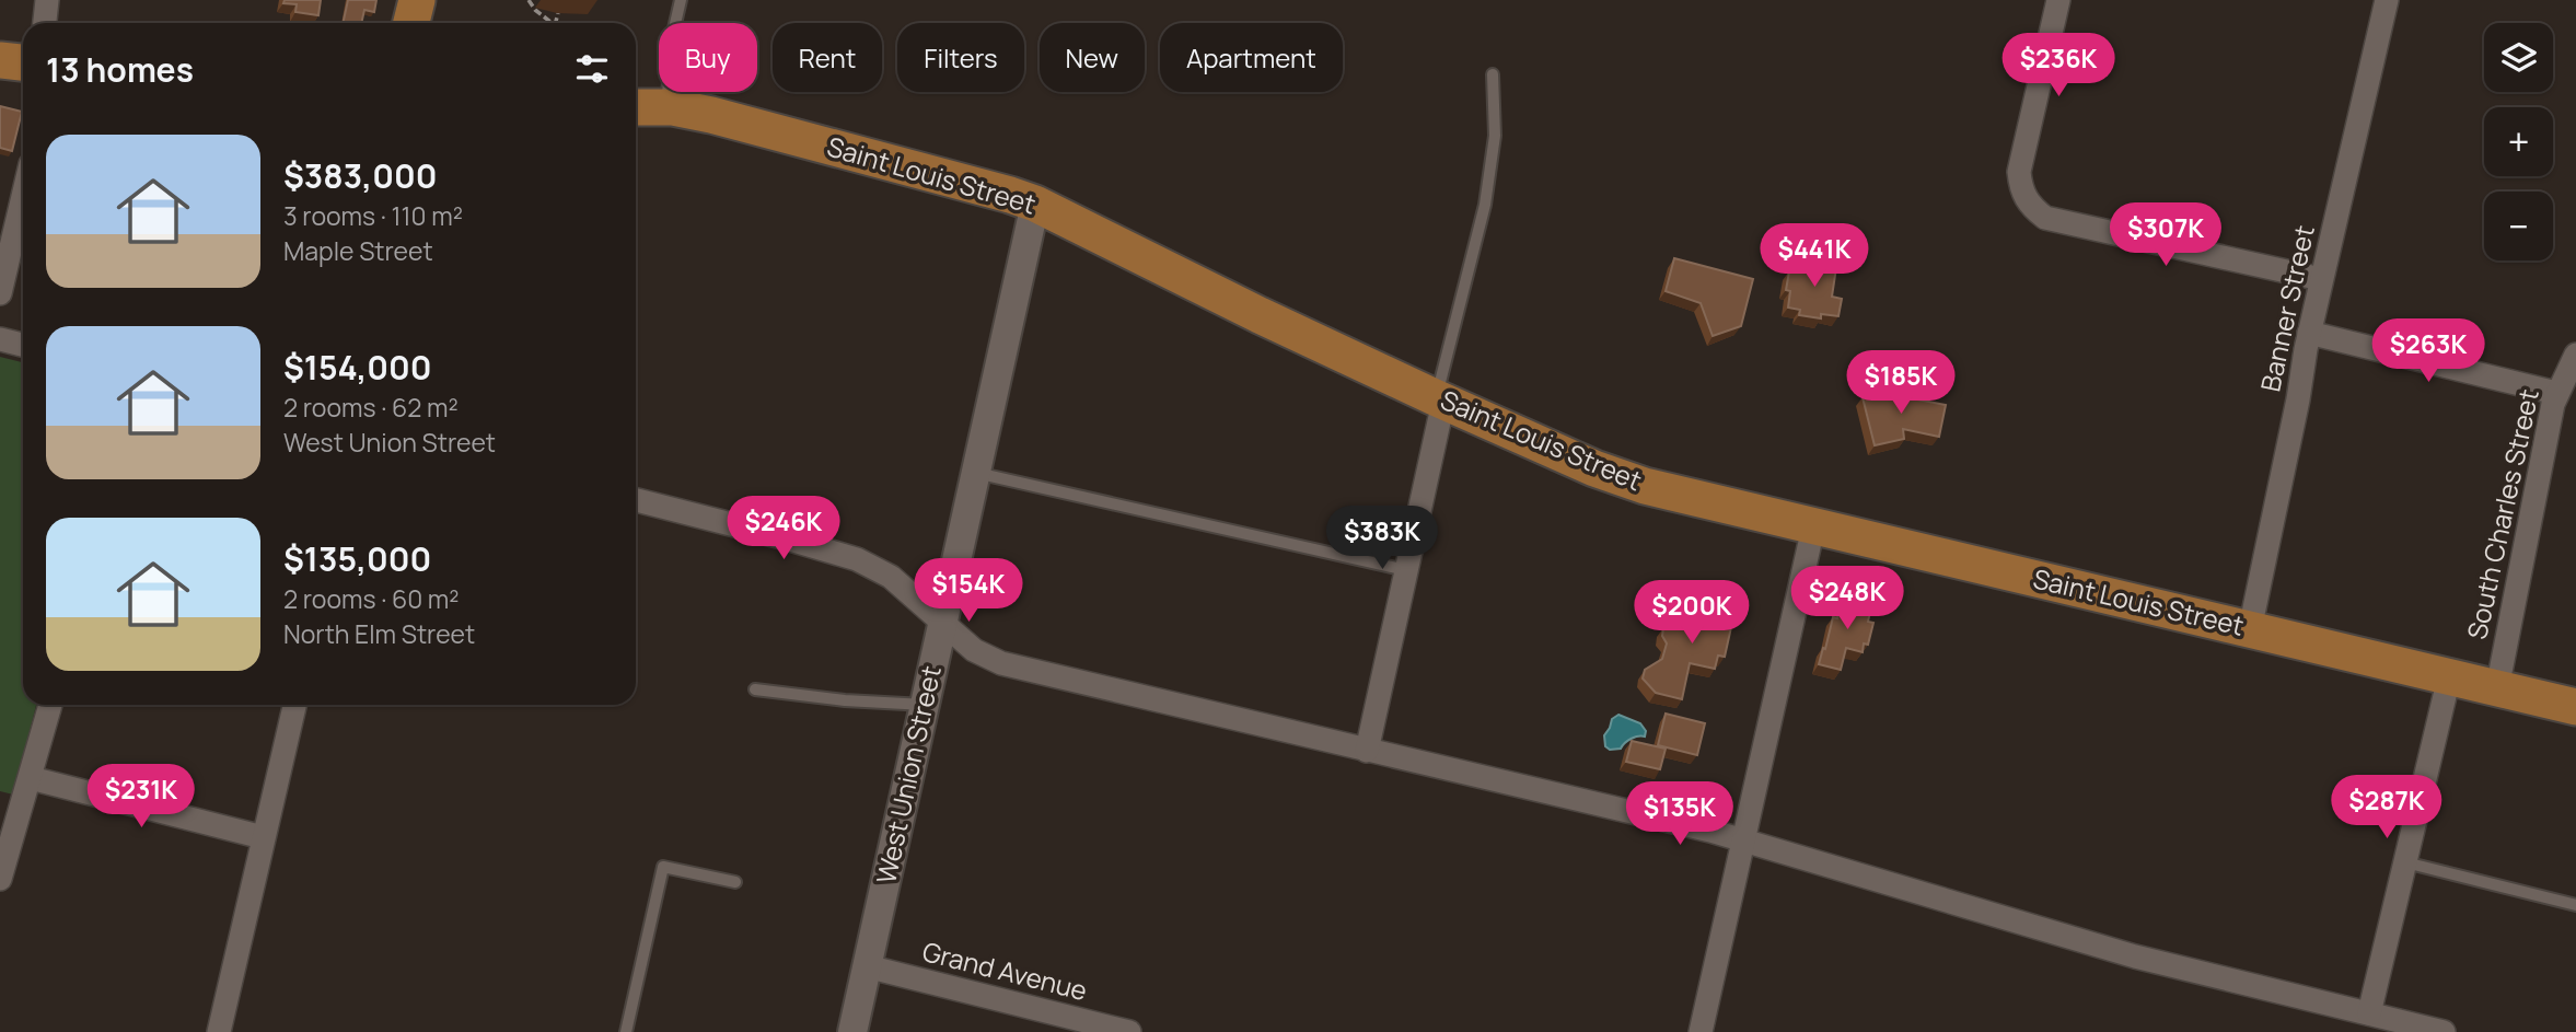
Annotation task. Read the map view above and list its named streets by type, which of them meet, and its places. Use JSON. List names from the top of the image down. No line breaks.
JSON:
{"streets":{"main road":["Saint Louis Street"],"street":["Banner Street","South Charles Street","West Union Street","Grand Avenue"]},"crossings":[["Saint Louis Street","Banner Street"],["Saint Louis Street","South Charles Street"],["Saint Louis Street","West Union Street"],["West Union Street","Grand Avenue"]],"page":{"map_buttons":["+","−"],"chip":["Buy","Rent","Filters","New","Apartment"],"heading":"13 homes","price":["$236K","$307K","$441K","$263K","$185K","$246K","$383K","$154K","$248K","$200K","$231K","$287K","$135K"],"list":[{"name":"$383,000","note":"3 rooms · 110 m² · Maple Street"},{"name":"$154,000","note":"2 rooms · 62 m² · West Union Street"},{"name":"$135,000","note":"2 rooms · 60 m² · North Elm Street"}]}}
